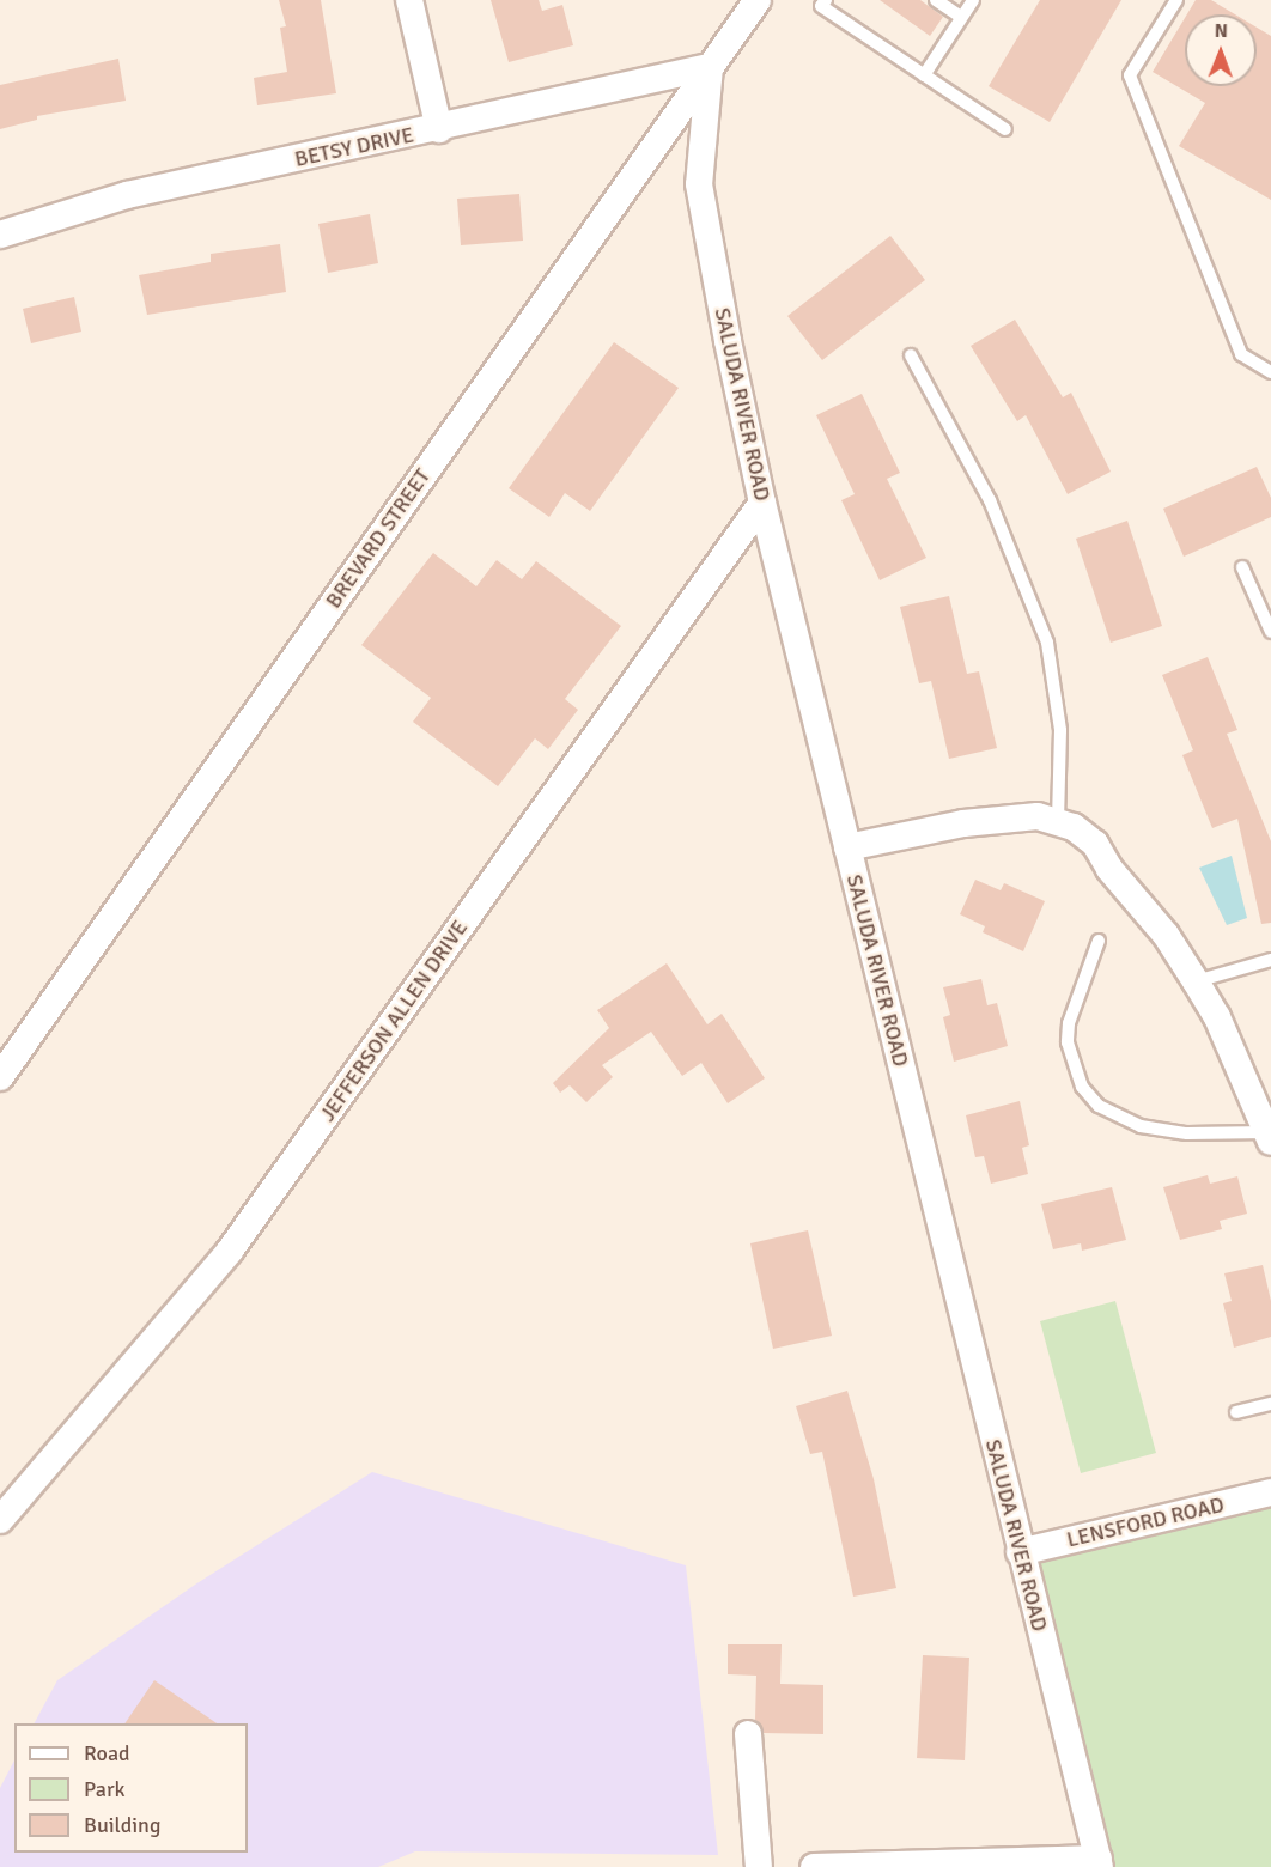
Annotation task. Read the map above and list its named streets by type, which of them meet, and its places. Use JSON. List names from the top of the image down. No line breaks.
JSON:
{"streets":{"street":["BETSY DRIVE","SALUDA RIVER ROAD","BREVARD STREET","JEFFERSON ALLEN DRIVE","LENSFORD ROAD"]},"crossings":[["BETSY DRIVE","SALUDA RIVER ROAD"],["BETSY DRIVE","BREVARD STREET"],["SALUDA RIVER ROAD","BREVARD STREET"],["SALUDA RIVER ROAD","JEFFERSON ALLEN DRIVE"],["SALUDA RIVER ROAD","LENSFORD ROAD"]],"legend":["Road","Park","Building"],"north":"top"}
